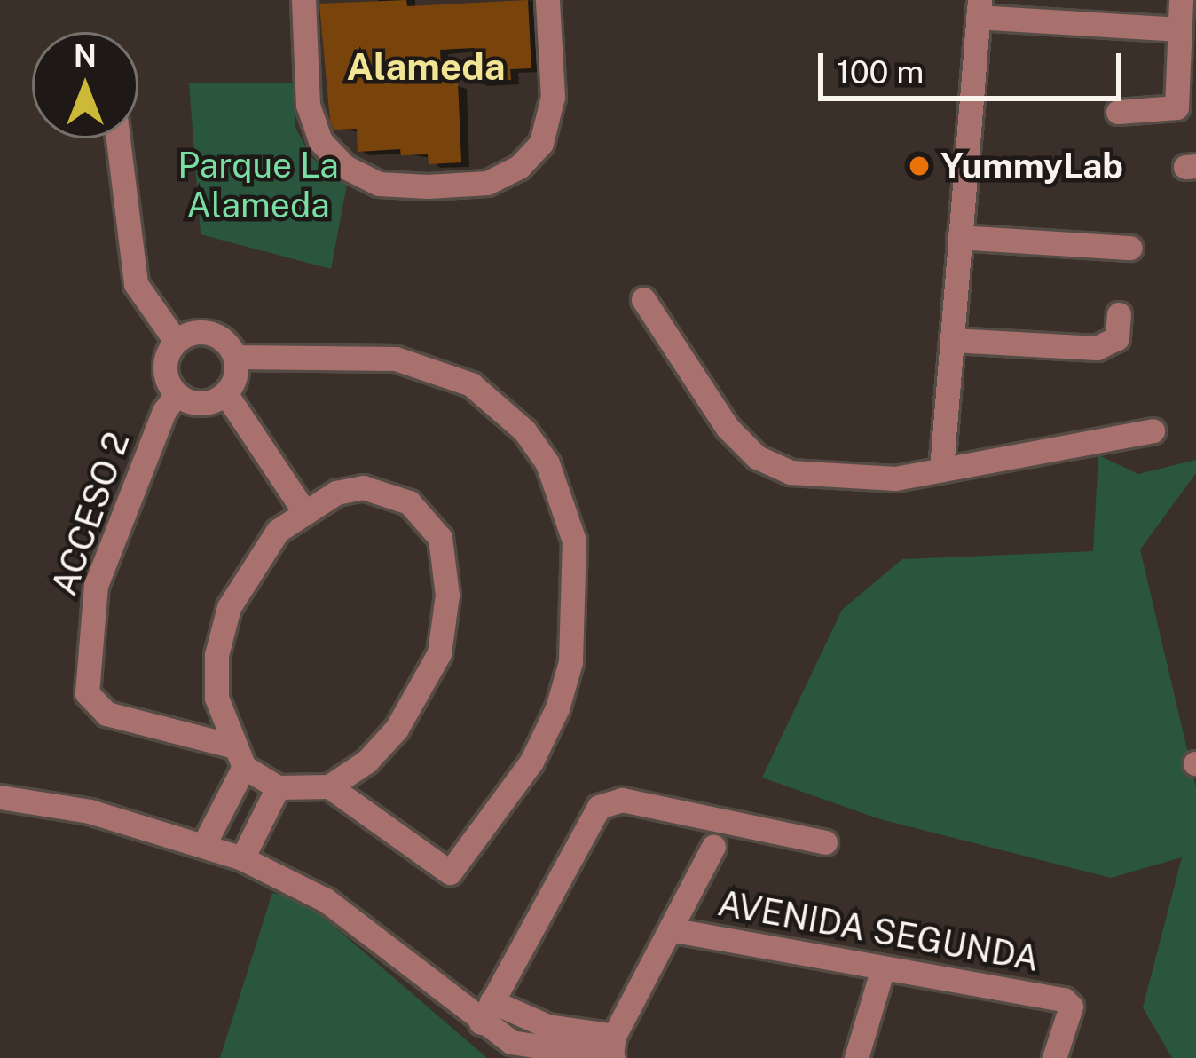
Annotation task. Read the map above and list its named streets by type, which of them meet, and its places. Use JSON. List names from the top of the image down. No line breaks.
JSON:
{"streets":{"street":["ACCESO 2","AVENIDA SEGUNDA"]},"districts":["Alameda"],"parks":["Parque La Alameda"],"places":["YummyLab"],"scale_bar":"100 m","north":"top"}
